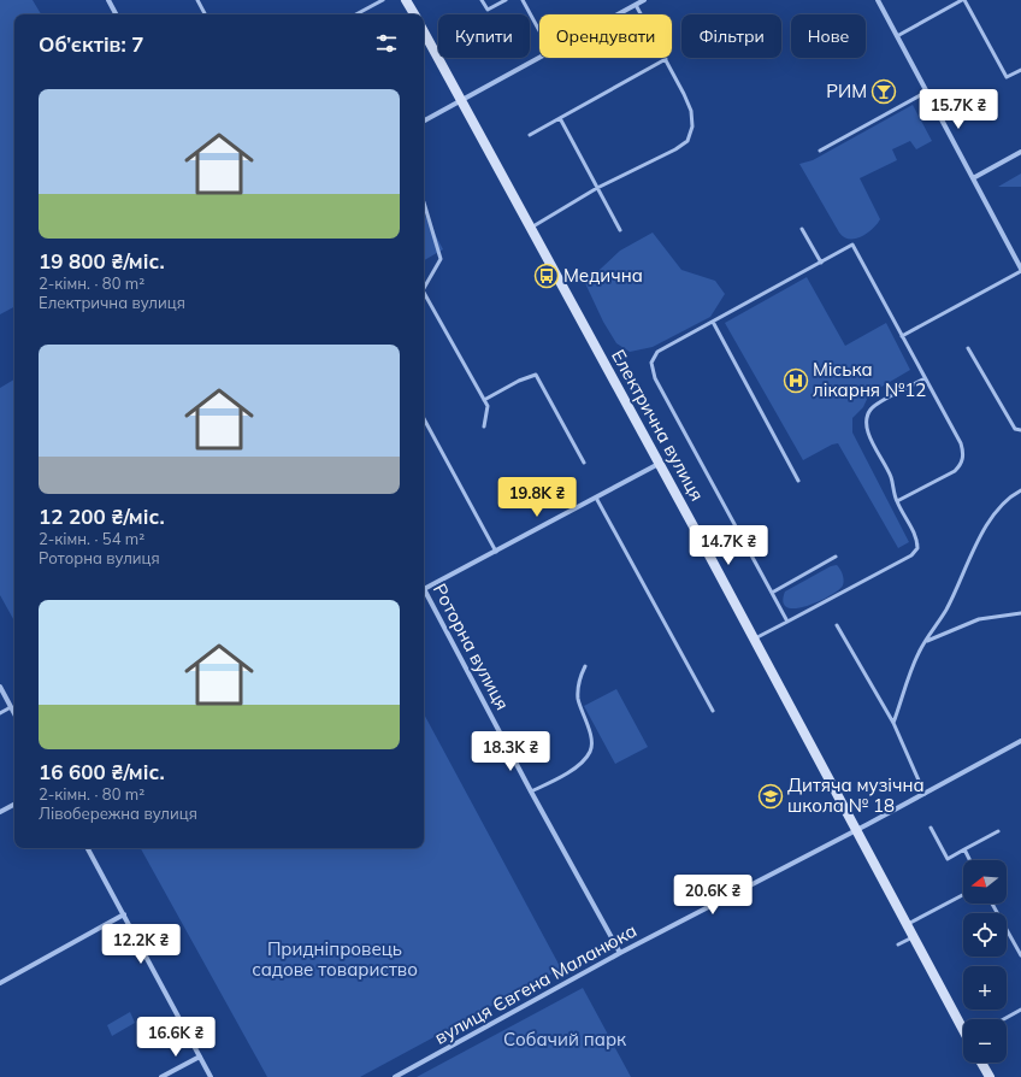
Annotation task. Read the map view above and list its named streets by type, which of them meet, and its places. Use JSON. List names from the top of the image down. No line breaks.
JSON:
{"streets":{"street":["Електрична вулиця","Роторна вулиця","вулиця Євгена Маланюка"]},"crossings":[["Електрична вулиця","вулиця Євгена Маланюка"],["Роторна вулиця","вулиця Євгена Маланюка"]],"parks":["Придніпровець садове товариство","Собачий парк"],"places":{"bar":["РИМ"],"bus stop":["Медична"],"hospital":["Міська лікарня №12"],"school or university":["Дитяча музічна школа № 18"]},"north":"left","page":{"chip":["Купити","Орендувати","Фільтри","Нове"],"heading":"Об’єктів: 7","list":[{"name":"19 800 ₴/міс.","note":"2-кімн. · 80 m² · Електрична вулиця"},{"name":"12 200 ₴/міс.","note":"2-кімн. · 54 m² · Роторна вулиця"},{"name":"16 600 ₴/міс.","note":"2-кімн. · 80 m² · Лівобережна вулиця"}],"price":["15.7K ₴","19.8K ₴","14.7K ₴","18.3K ₴","20.6K ₴","12.2K ₴","16.6K ₴"],"map_buttons":["+","−"]}}
